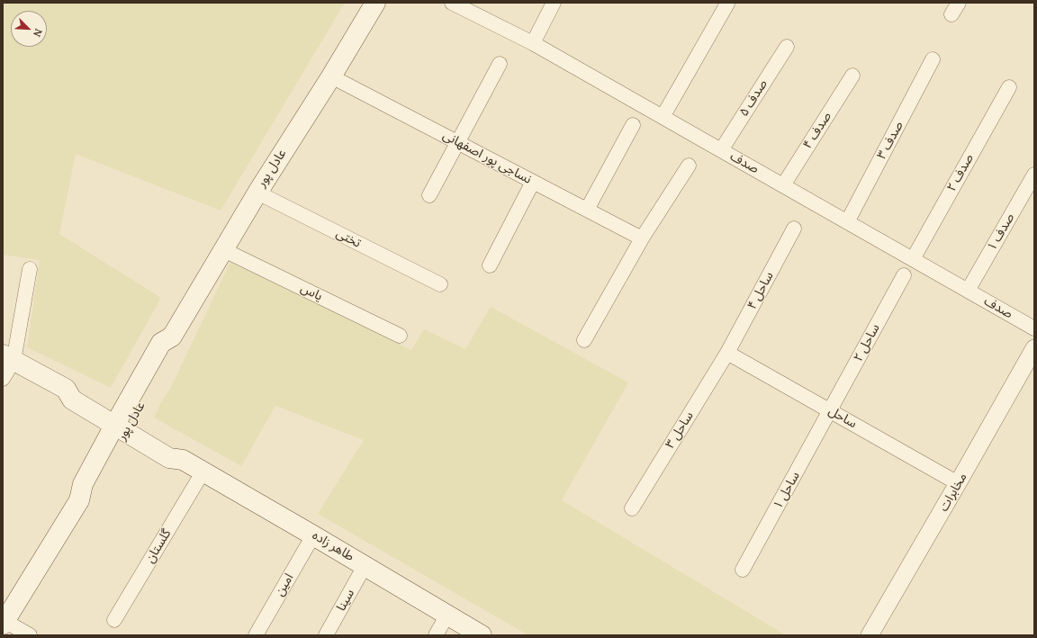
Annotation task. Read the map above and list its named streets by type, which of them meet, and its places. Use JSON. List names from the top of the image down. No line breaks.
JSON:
{"streets":{"main road":["عادل پور","طاهر زاده"],"street":["صدف ۵","صدف ۴","صدف ۳","نساجی پور اصفهانی","صدف","صدف ۲","صدف ۱","تختی","ساحل ۴","یاس","ساحل ۲","ساحل","ساحل ۳","ساحل ۱","مخابرات","گلستان","امین","سینا"]},"crossings":[["صدف ۵","صدف"],["صدف ۴","صدف"],["صدف ۳","صدف"],["نساجی پور اصفهانی","عادل پور"],["صدف","صدف ۲"],["صدف","صدف ۱"],["عادل پور","تختی"],["عادل پور","یاس"],["عادل پور","طاهر زاده"],["ساحل ۴","ساحل"],["ساحل ۴","ساحل ۳"],["ساحل ۲","ساحل"],["ساحل ۲","ساحل ۱"],["ساحل","ساحل ۳"],["ساحل","ساحل ۱"],["ساحل","مخابرات"],["گلستان","طاهر زاده"],["طاهر زاده","امین"],["طاهر زاده","سینا"]],"north":"bottom right"}
